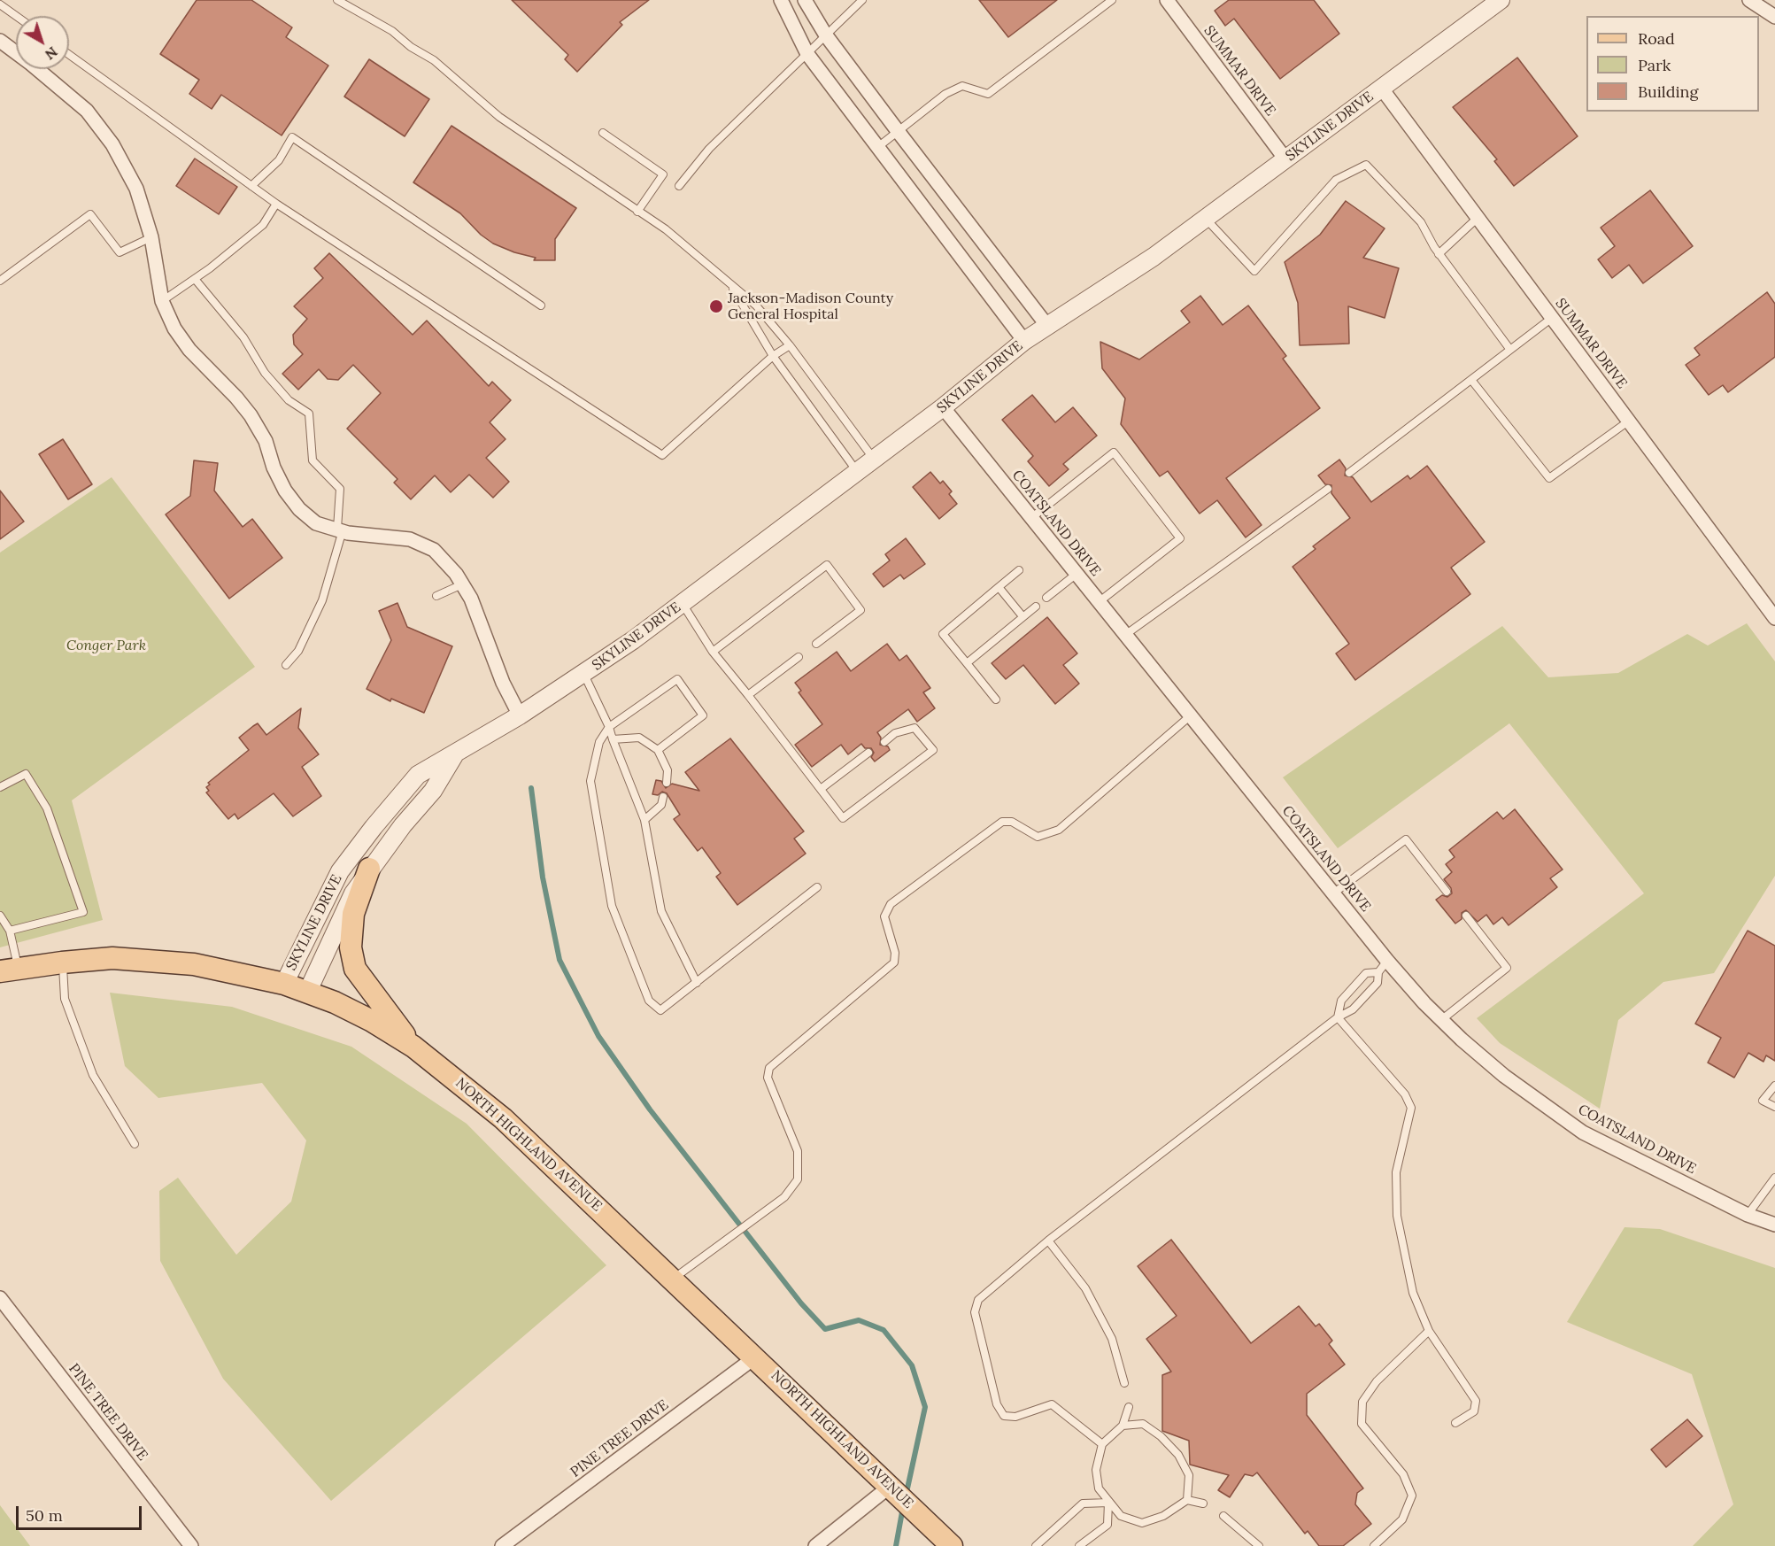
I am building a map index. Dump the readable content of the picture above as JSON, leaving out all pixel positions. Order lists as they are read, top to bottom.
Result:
{
  "streets": {
    "main road": ["NORTH HIGHLAND AVENUE"],
    "street": [
      "SUMMAR DRIVE",
      "SKYLINE DRIVE",
      "COATSLAND DRIVE",
      "PINE TREE DRIVE"
    ]
  },
  "crossings": [
    ["SUMMAR DRIVE", "SKYLINE DRIVE"],
    ["SKYLINE DRIVE", "COATSLAND DRIVE"],
    ["SKYLINE DRIVE", "NORTH HIGHLAND AVENUE"],
    ["NORTH HIGHLAND AVENUE", "PINE TREE DRIVE"]
  ],
  "parks": ["Conger Park"],
  "places": ["Jackson-Madison County General Hospital"],
  "legend": ["Road", "Park", "Building"],
  "scale_bar": "50 m",
  "north": "bottom right"
}
